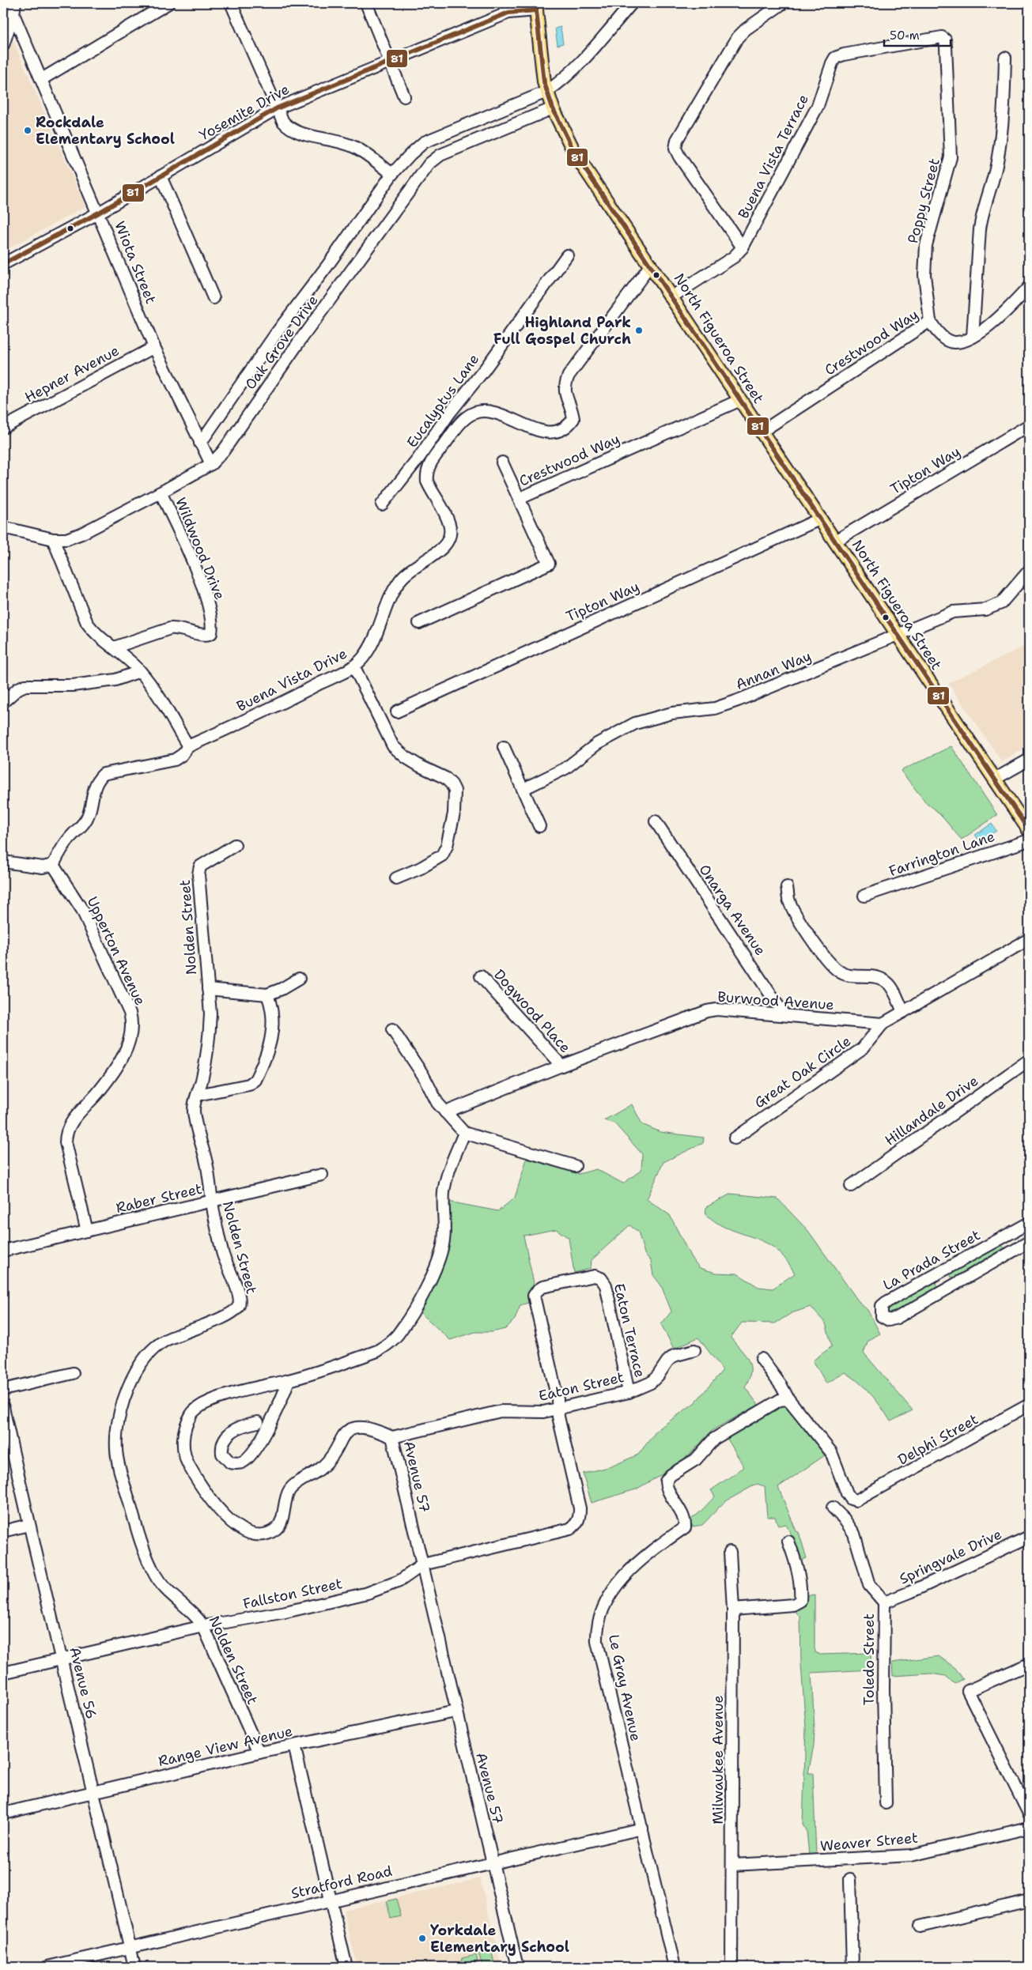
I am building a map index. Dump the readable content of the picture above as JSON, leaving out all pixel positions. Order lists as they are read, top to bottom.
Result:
{
  "streets": {
    "main road": ["North Figueroa Street"],
    "street": [
      "Yosemite Drive",
      "Buena Vista Terrace",
      "Poppy Street",
      "Wiota Street",
      "Oak Grove Drive",
      "Crestwood Way",
      "Hepner Avenue",
      "Eucalyptus Lane",
      "Tipton Way",
      "Wildwood Drive",
      "Annan Way",
      "Buena Vista Drive",
      "Farrington Lane",
      "Onarga Avenue",
      "Nolden Street",
      "Upperton Avenue",
      "Burwood Avenue",
      "Dogwood Place",
      "Great Oak Circle",
      "Hillandale Drive",
      "Raber Street",
      "La Prada Street",
      "Eaton Terrace",
      "Eaton Street",
      "Delphi Street",
      "Avenue 57",
      "Springvale Drive",
      "Fallston Street",
      "Toledo Street",
      "Avenue 56",
      "Le Gray Avenue",
      "Range View Avenue",
      "Milwaukee Avenue",
      "Weaver Street",
      "Stratford Road"
    ]
  },
  "crossings": [
    ["Yosemite Drive", "Wiota Street"],
    ["Yosemite Drive", "North Figueroa Street"],
    ["Buena Vista Terrace", "Poppy Street"],
    ["Buena Vista Terrace", "North Figueroa Street"],
    ["Poppy Street", "Crestwood Way"],
    ["Wiota Street", "Oak Grove Drive"],
    ["Wiota Street", "Hepner Avenue"],
    ["North Figueroa Street", "Oak Grove Drive"],
    ["North Figueroa Street", "Crestwood Way"],
    ["North Figueroa Street", "Tipton Way"],
    ["North Figueroa Street", "Annan Way"],
    ["Oak Grove Drive", "Wildwood Drive"],
    ["Onarga Avenue", "Burwood Avenue"],
    ["Nolden Street", "Raber Street"],
    ["Nolden Street", "Fallston Street"],
    ["Nolden Street", "Range View Avenue"],
    ["Upperton Avenue", "Raber Street"],
    ["Burwood Avenue", "Dogwood Place"],
    ["Burwood Avenue", "Great Oak Circle"],
    ["Eaton Terrace", "Eaton Street"],
    ["Eaton Terrace", "Fallston Street"],
    ["Eaton Street", "Avenue 57"],
    ["Eaton Street", "Fallston Street"],
    ["Delphi Street", "Le Gray Avenue"],
    ["Avenue 57", "Fallston Street"],
    ["Avenue 57", "Range View Avenue"],
    ["Avenue 57", "Stratford Road"],
    ["Springvale Drive", "Toledo Street"],
    ["Fallston Street", "Avenue 56"],
    ["Avenue 56", "Range View Avenue"],
    ["Avenue 56", "Stratford Road"],
    ["Le Gray Avenue", "Stratford Road"],
    ["Milwaukee Avenue", "Weaver Street"]
  ],
  "places": ["Rockdale Elementary School", "Highland Park Full Gospel Church", "Yorkdale Elementary School"],
  "lines": ["transit line 81"],
  "scale_bar": "50 m"
}
